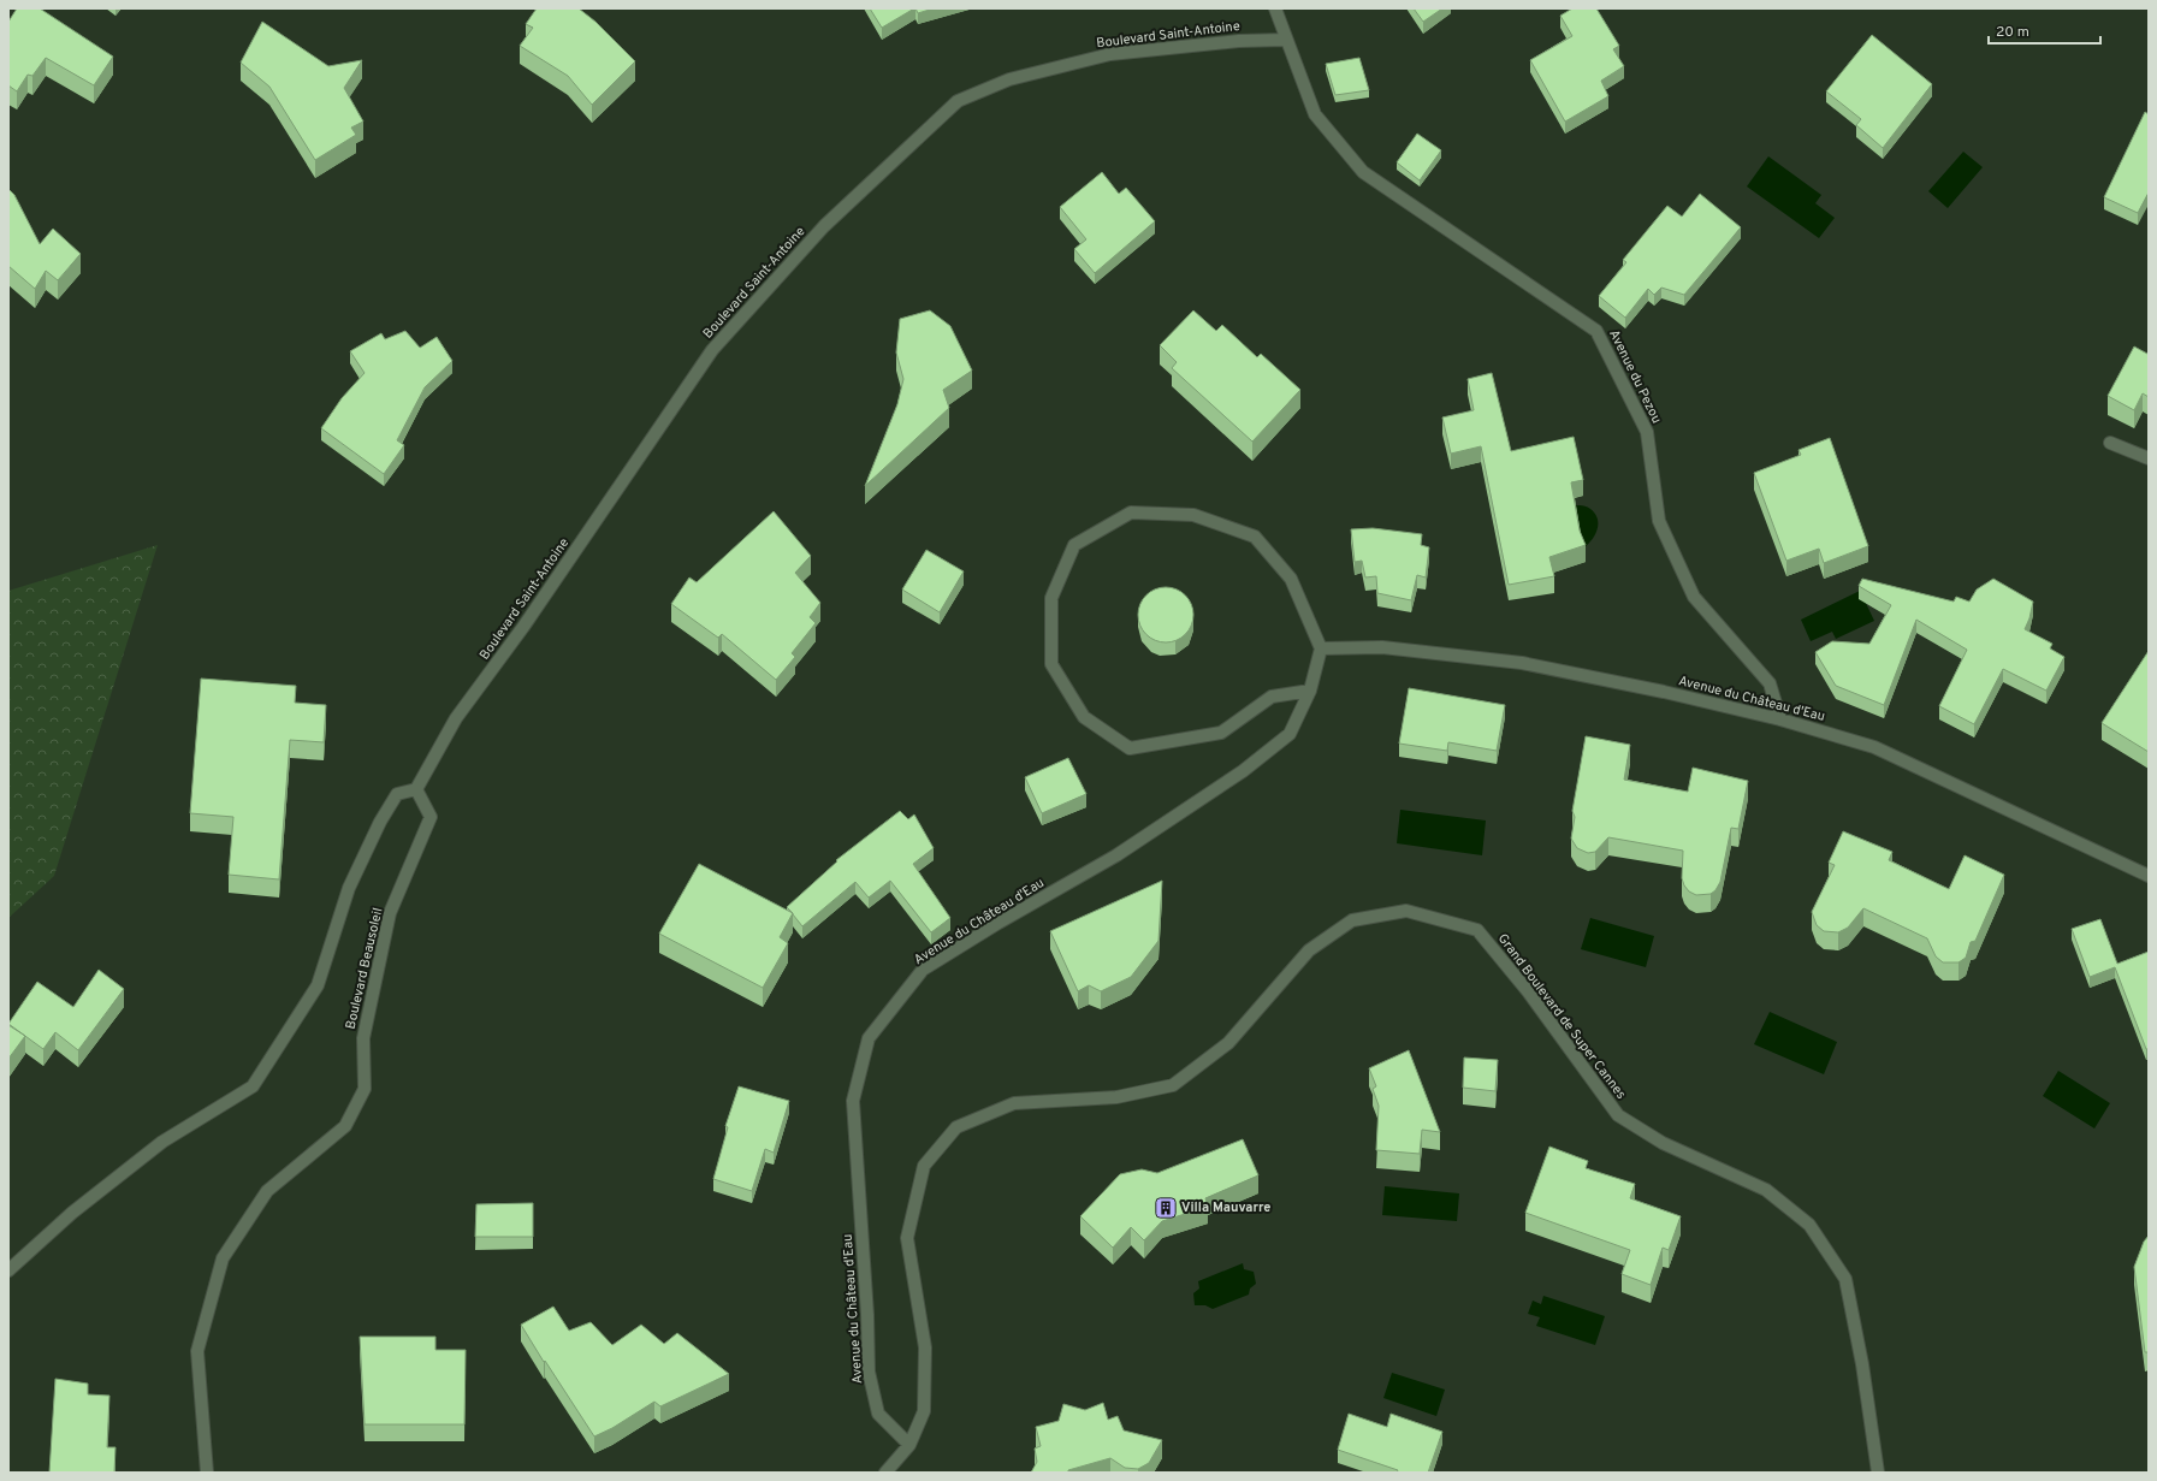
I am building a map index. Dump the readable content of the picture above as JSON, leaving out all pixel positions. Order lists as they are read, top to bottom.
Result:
{
  "streets": {
    "street": [
      "Boulevard Saint-Antoine",
      "Avenue du Pezou",
      "Avenue du Château d'Eau",
      "Boulevard Beausoleil",
      "Grand Boulevard de Super Cannes"
    ]
  },
  "crossings": [
    ["Boulevard Saint-Antoine", "Avenue du Pezou"],
    ["Boulevard Saint-Antoine", "Boulevard Beausoleil"],
    ["Avenue du Pezou", "Avenue du Château d'Eau"],
    ["Avenue du Château d'Eau", "Grand Boulevard de Super Cannes"]
  ],
  "places": {
    "building": ["Villa Mauvarre"]
  },
  "scale_bar": "20 m"
}
